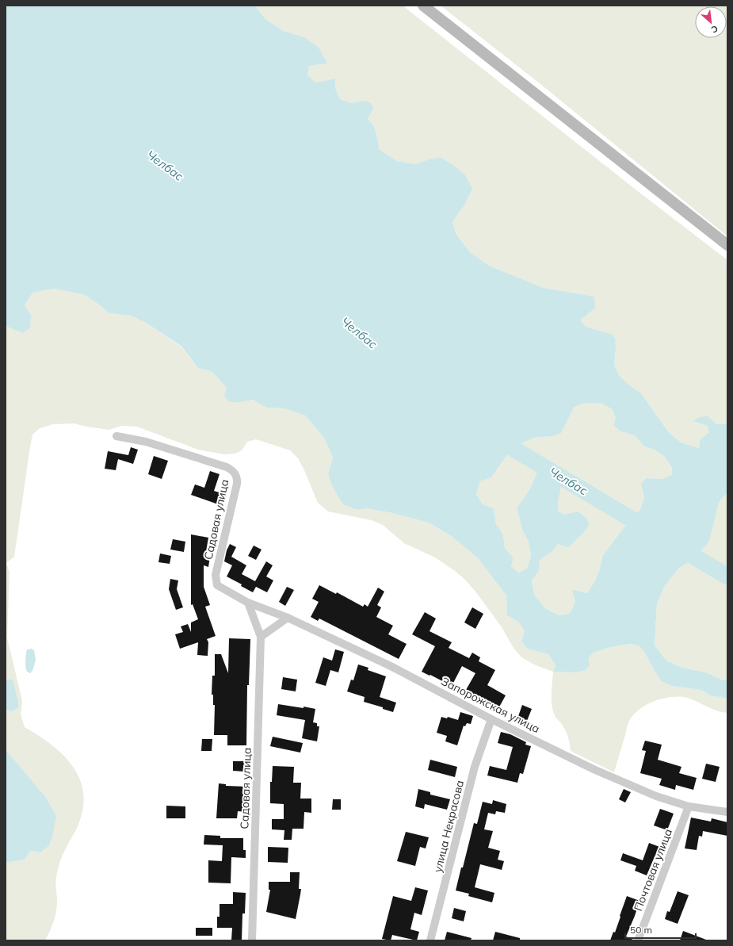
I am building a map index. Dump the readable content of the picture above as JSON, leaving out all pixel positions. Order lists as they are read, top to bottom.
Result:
{
  "streets": {
    "street": [
      "Садовая улица",
      "Запорожская улица",
      "улица Некрасова",
      "Почтовая улица"
    ]
  },
  "crossings": [
    ["Садовая улица", "Запорожская улица"],
    ["Запорожская улица", "улица Некрасова"],
    ["Запорожская улица", "Почтовая улица"]
  ],
  "water": ["Челбас"],
  "scale_bar": "50 m",
  "north": "bottom right"
}
